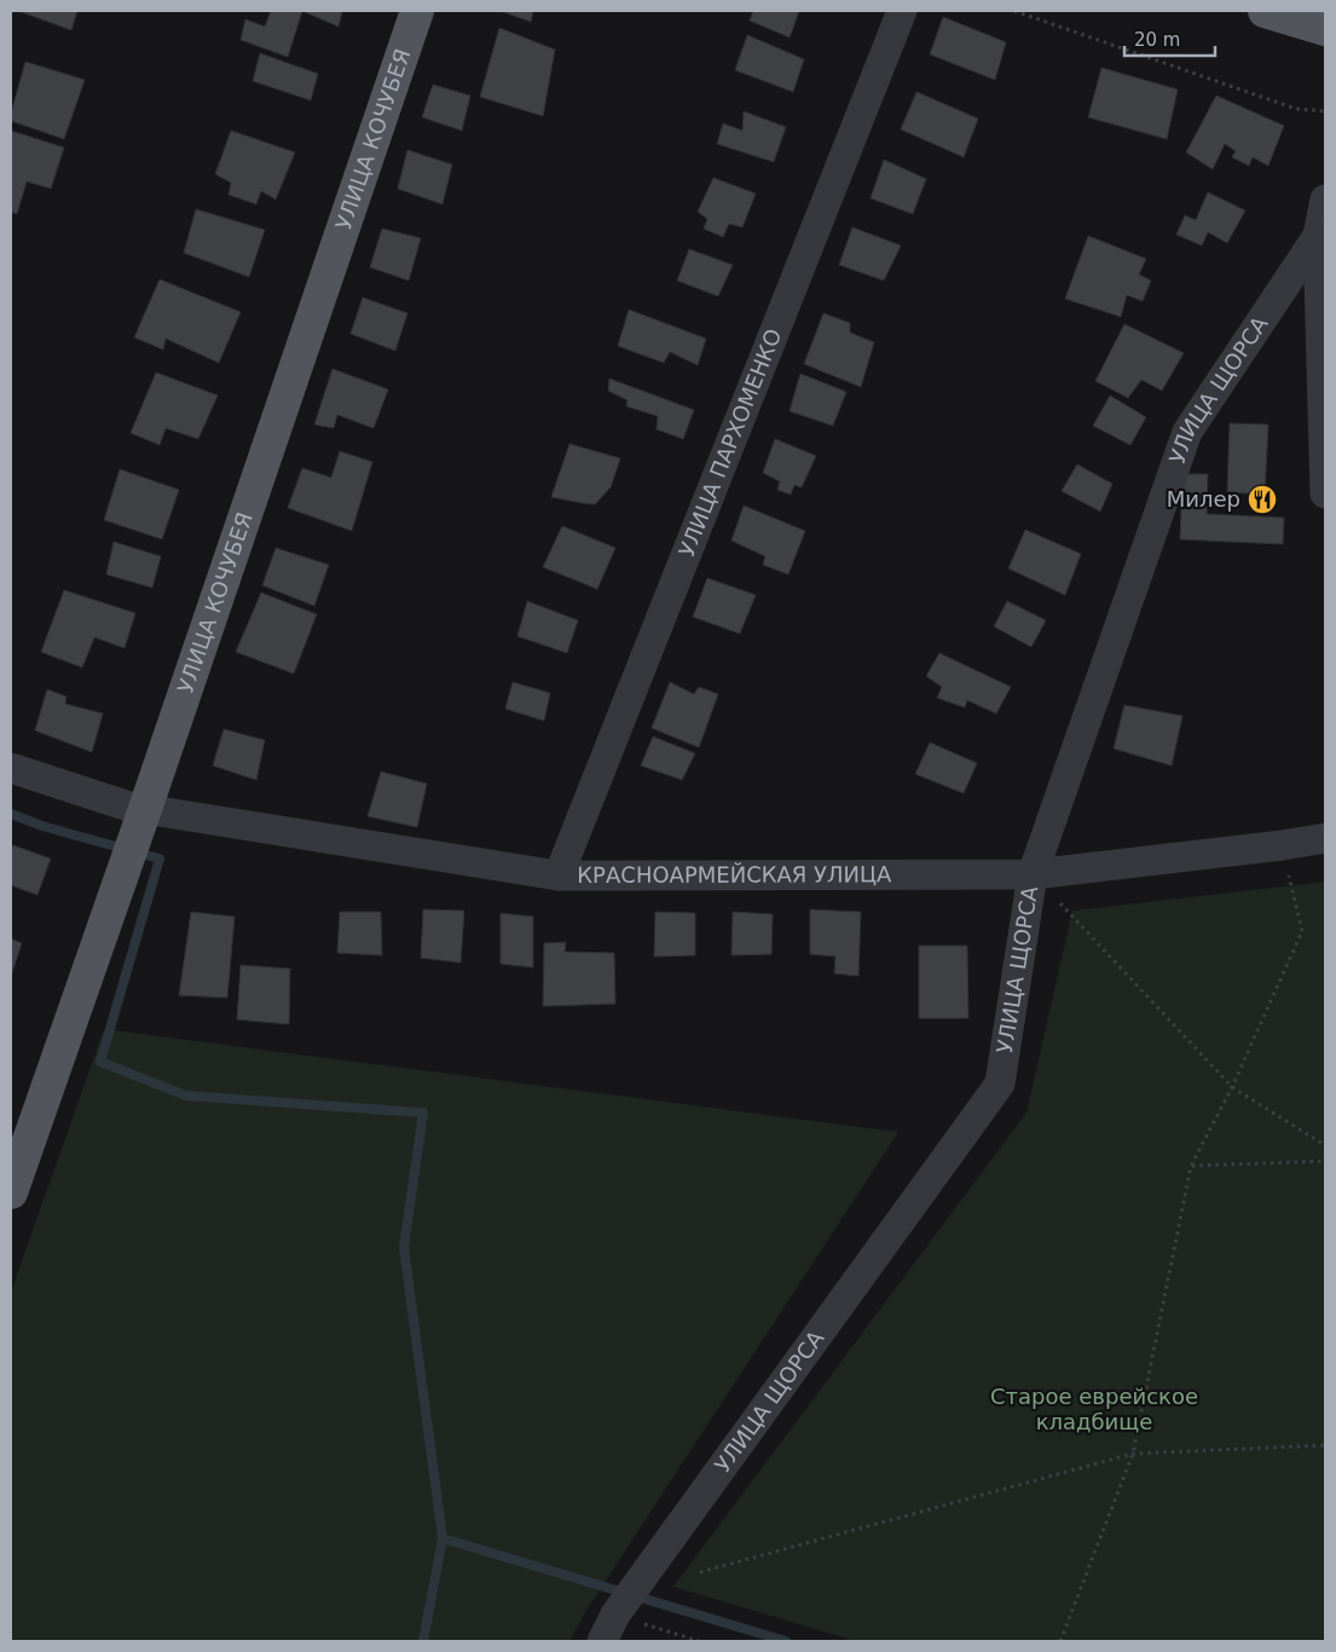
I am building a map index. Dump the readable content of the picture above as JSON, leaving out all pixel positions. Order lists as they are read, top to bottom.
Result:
{
  "streets": {
    "main road": ["УЛИЦА КОЧУБЕЯ"],
    "street": ["УЛИЦА ЩОРСА", "УЛИЦА ПАРХОМЕНКО", "КРАСНОАРМЕЙСКАЯ УЛИЦА"]
  },
  "crossings": [
    ["УЛИЦА КОЧУБЕЯ", "КРАСНОАРМЕЙСКАЯ УЛИЦА"],
    ["УЛИЦА ЩОРСА", "КРАСНОАРМЕЙСКАЯ УЛИЦА"],
    ["УЛИЦА ПАРХОМЕНКО", "КРАСНОАРМЕЙСКАЯ УЛИЦА"]
  ],
  "parks": ["Старое еврейское кладбище"],
  "places": {
    "restaurant": ["Милер"]
  },
  "scale_bar": "20 m"
}
